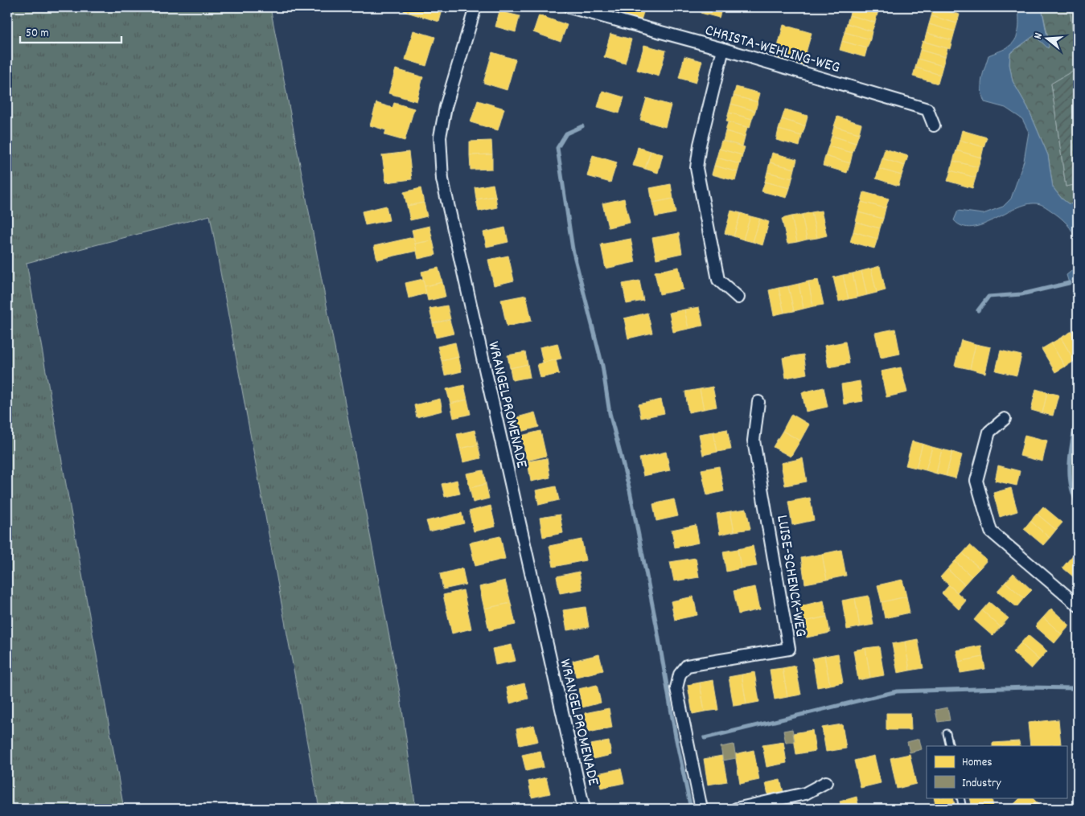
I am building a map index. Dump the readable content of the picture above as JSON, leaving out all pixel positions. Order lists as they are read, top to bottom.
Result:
{
  "streets": {
    "street": ["CHRISTA-WEHLING-WEG", "WRANGELPROMENADE", "LUISE-SCHENCK-WEG"]
  },
  "legend": ["Homes", "Industry"],
  "scale_bar": "50 m",
  "north": "left"
}
